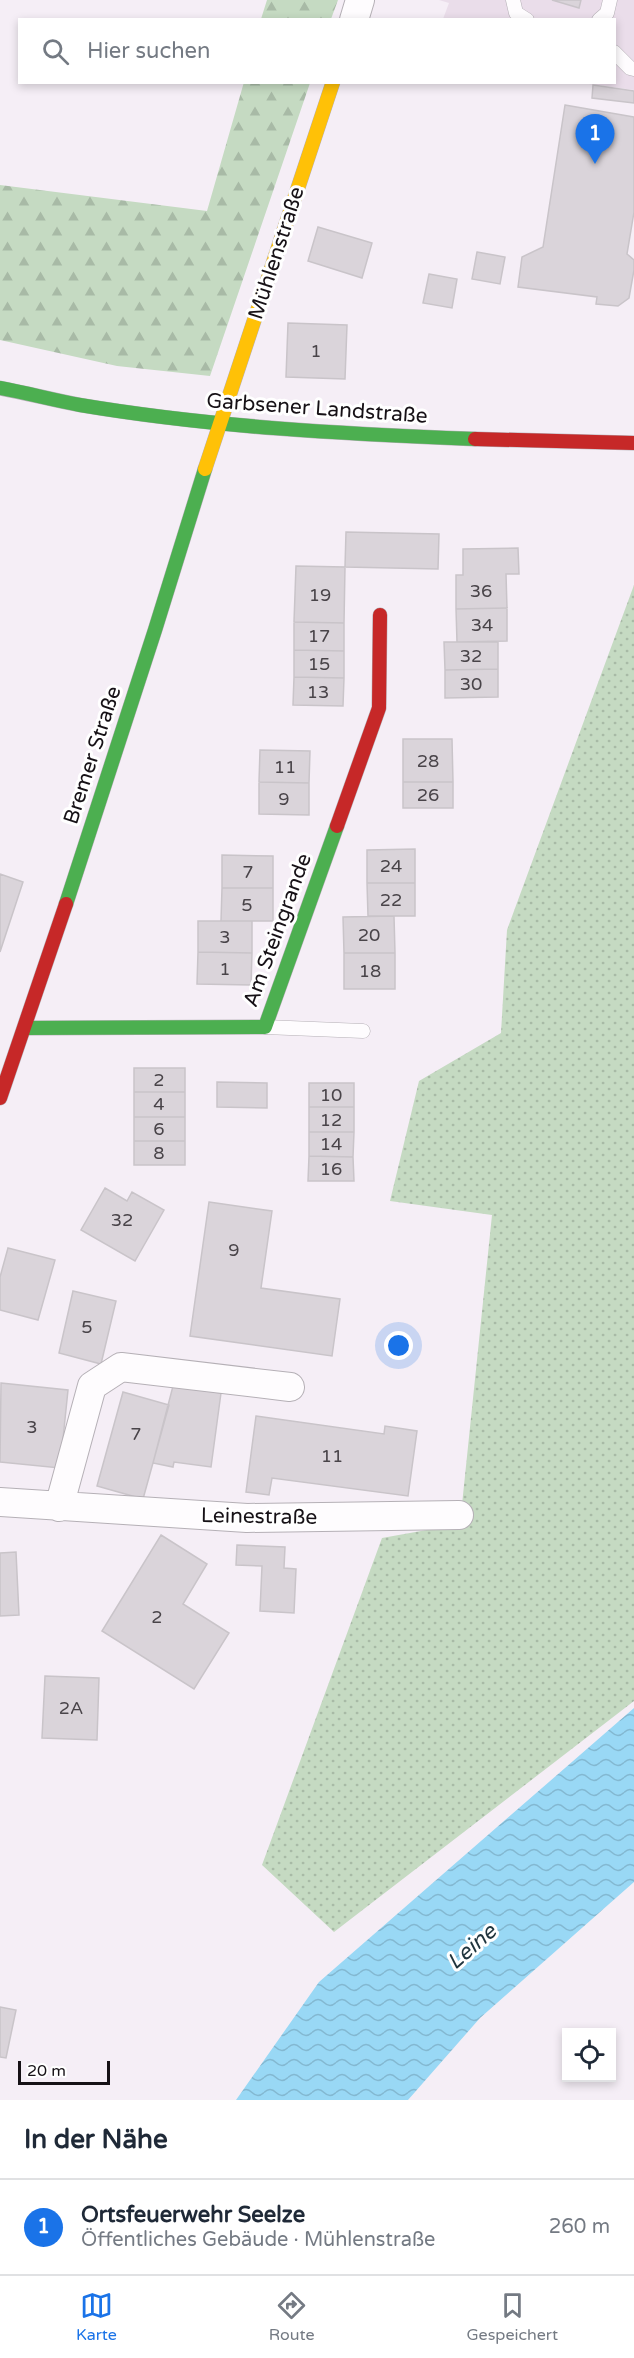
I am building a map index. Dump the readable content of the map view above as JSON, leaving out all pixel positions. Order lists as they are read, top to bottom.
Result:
{
  "streets": {
    "street": [
      "Mühlenstraße",
      "Garbsener Landstraße",
      "Bremer Straße",
      "Am Steingrande",
      "Leinestraße"
    ]
  },
  "crossings": [
    ["Mühlenstraße", "Garbsener Landstraße"],
    ["Mühlenstraße", "Bremer Straße"],
    ["Garbsener Landstraße", "Bremer Straße"],
    ["Bremer Straße", "Am Steingrande"]
  ],
  "water": ["Leine"],
  "house_numbers": [
    "1",
    "36",
    "19",
    "34",
    "17",
    "32",
    "15",
    "30",
    "13",
    "28",
    "11",
    "26",
    "9",
    "24",
    "7",
    "22",
    "5",
    "20",
    "3",
    "1",
    "18",
    "2",
    "10",
    "4",
    "12",
    "6",
    "14",
    "8",
    "16",
    "32",
    "9",
    "5",
    "3",
    "7",
    "11",
    "2",
    "2A"
  ],
  "scale_bar": "20 m",
  "page": {
    "search": "Hier suchen",
    "pins": "1",
    "scale": "20 m",
    "heading": "In der Nähe",
    "list": [
      {
        "mark": "1",
        "name": "Ortsfeuerwehr Seelze",
        "note": "Öffentliches Gebäude · Mühlenstraße",
        "value": "260 m"
      }
    ],
    "nav": ["Karte", "Route", "Gespeichert"]
  }
}
